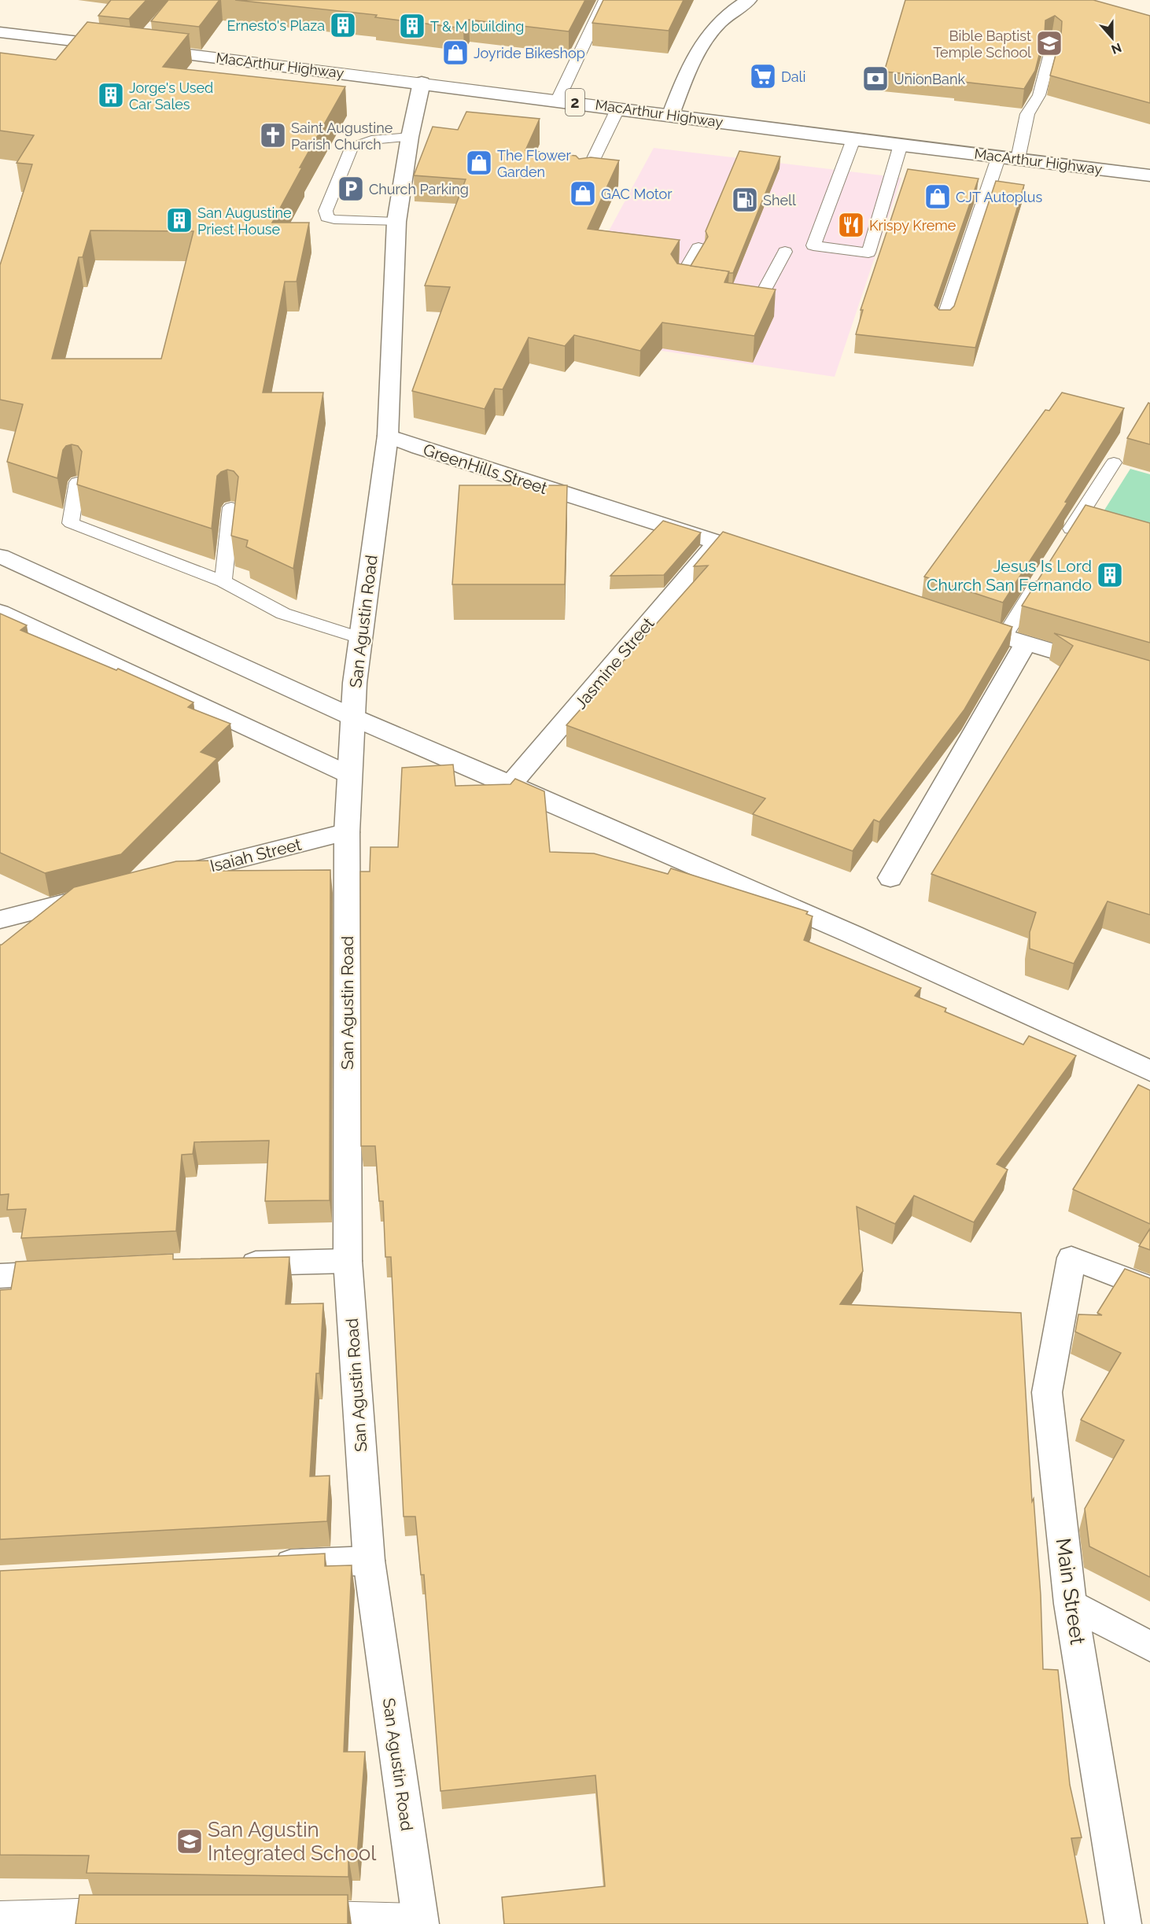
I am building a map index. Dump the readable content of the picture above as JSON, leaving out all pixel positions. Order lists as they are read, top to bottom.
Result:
{
  "streets": {
    "main road": [
      "MacArthur Highway",
      "2",
      "GreenHills Street",
      "San Agustin Road",
      "Jasmine Street",
      "Isaiah Street",
      "Main Street"
    ]
  },
  "crossings": [
    ["MacArthur Highway", "San Agustin Road"],
    ["GreenHills Street", "San Agustin Road"],
    ["GreenHills Street", "Jasmine Street"],
    ["San Agustin Road", "Isaiah Street"]
  ],
  "places": {
    "building": [
      "Ernesto's Plaza",
      "T & M building",
      "Jorge's Used Car Sales",
      "San Augustine Priest House",
      "Jesus Is Lord Church San Fernando"
    ],
    "school or university": ["Bible Baptist Temple School", "San Agustin Integrated School"],
    "shop": [
      "Joyride Bikeshop",
      "The Flower Garden",
      "GAC Motor",
      "CJT Autoplus"
    ],
    "supermarket": ["Dali"],
    "bank": ["UnionBank"],
    "church": ["Saint Augustine Parish Church"],
    "parking": ["Church Parking"],
    "fuel station": ["Shell"],
    "restaurant": ["Krispy Kreme"]
  },
  "north": "bottom"
}
